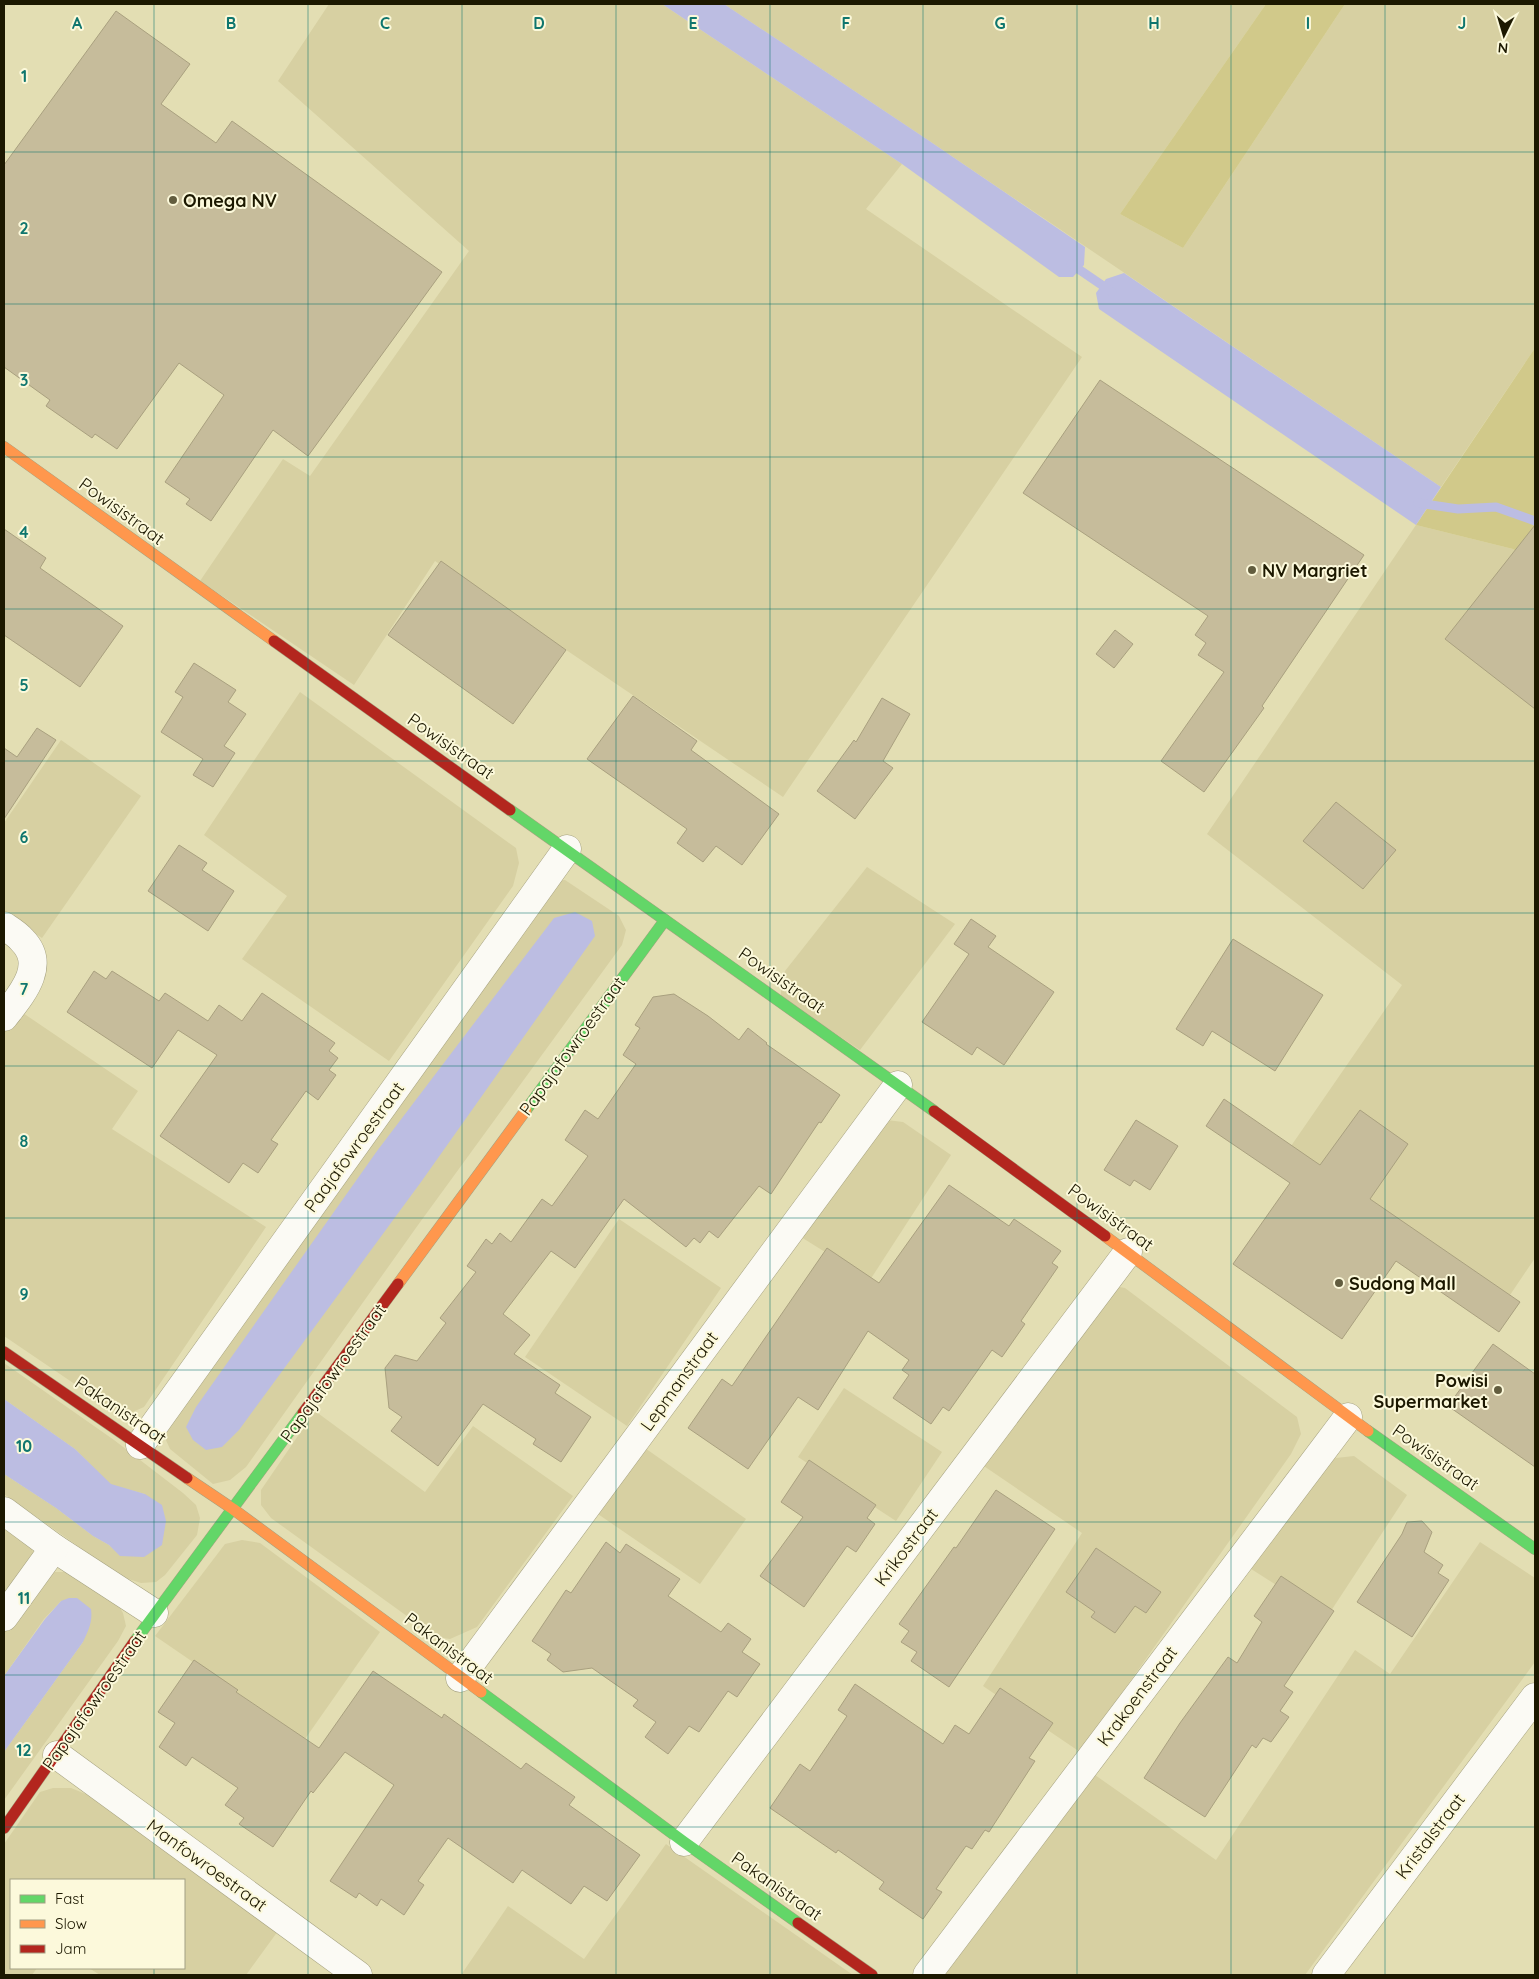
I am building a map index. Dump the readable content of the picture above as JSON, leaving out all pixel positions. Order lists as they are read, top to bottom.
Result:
{
  "streets": {
    "street": [
      "Powisistraat",
      "Papajafowroestraat",
      "Paajafowroestraat",
      "Lepmanstraat",
      "Pakanistraat",
      "Krikostraat",
      "Krakoenstraat",
      "Kristalstraat",
      "Manfowroestraat"
    ]
  },
  "crossings": [
    ["Powisistraat", "Papajafowroestraat"],
    ["Powisistraat", "Paajafowroestraat"],
    ["Powisistraat", "Lepmanstraat"],
    ["Powisistraat", "Krikostraat"],
    ["Powisistraat", "Krakoenstraat"],
    ["Papajafowroestraat", "Pakanistraat"],
    ["Papajafowroestraat", "Manfowroestraat"],
    ["Paajafowroestraat", "Pakanistraat"],
    ["Lepmanstraat", "Pakanistraat"],
    ["Pakanistraat", "Krikostraat"]
  ],
  "places": [
    "Omega NV",
    "NV Margriet",
    "Sudong Mall",
    "Powisi Supermarket"
  ],
  "legend": ["Fast", "Slow", "Jam"],
  "north": "bottom",
  "grid": {
    "columns": [
      "A",
      "B",
      "C",
      "D",
      "E",
      "F",
      "G",
      "H",
      "I",
      "J"
    ],
    "rows": [
      "1",
      "2",
      "3",
      "4",
      "5",
      "6",
      "7",
      "8",
      "9",
      "10",
      "11",
      "12"
    ]
  }
}
